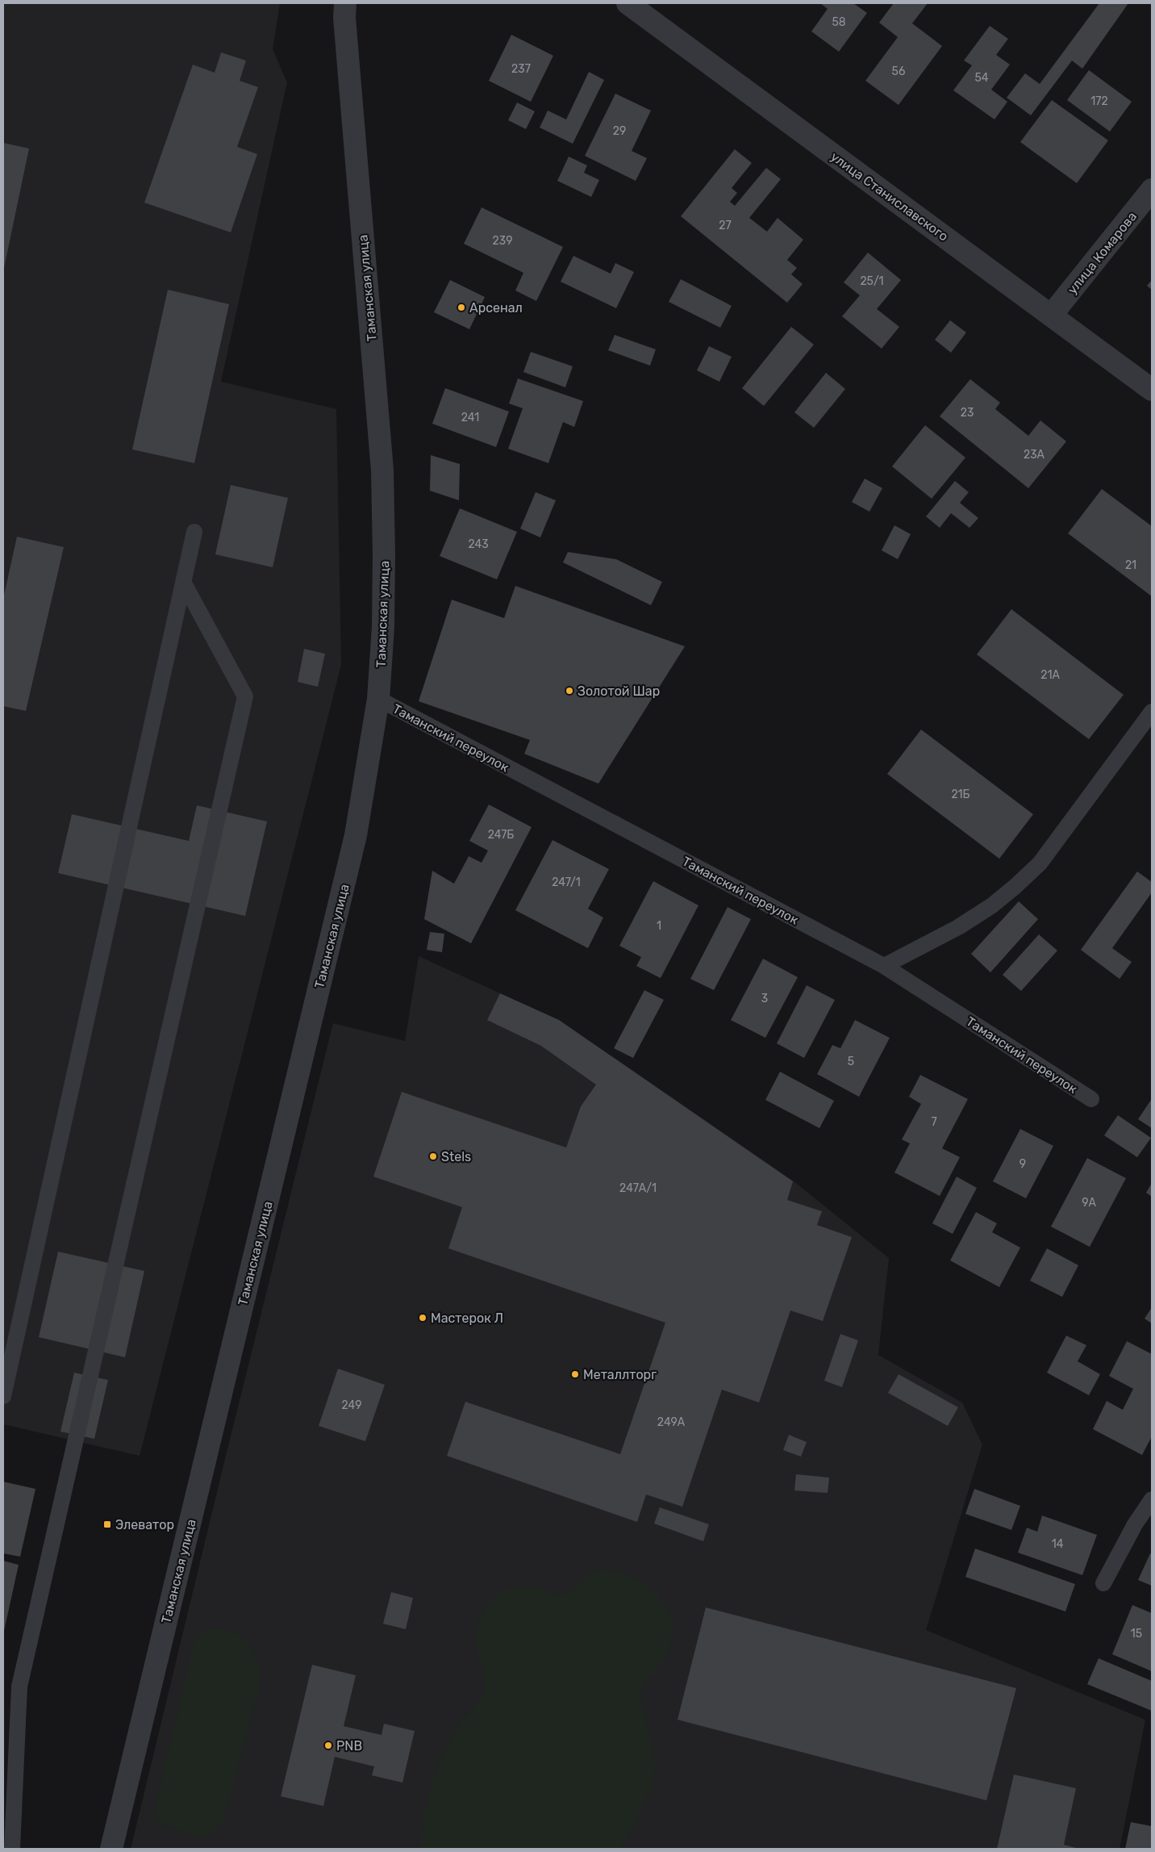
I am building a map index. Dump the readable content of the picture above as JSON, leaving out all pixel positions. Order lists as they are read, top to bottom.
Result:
{
  "streets": {
    "street": ["улица Станиславского", "улица Комарова", "Таманская улица"],
    "lane": ["Таманский переулок"]
  },
  "crossings": [
    ["улица Станиславского", "улица Комарова"],
    ["Таманская улица", "Таманский переулок"]
  ],
  "places": {
    "other": [
      "Арсенал",
      "Золотой Шар",
      "Stels",
      "Мастерок Л",
      "Металлторг",
      "PNB"
    ],
    "transit": ["Элеватор"]
  },
  "house_numbers": [
    "58",
    "237",
    "56",
    "54",
    "172",
    "29",
    "27",
    "239",
    "25/1",
    "23",
    "241",
    "23А",
    "243",
    "21",
    "21А",
    "21Б",
    "247Б",
    "247/1",
    "1",
    "3",
    "5",
    "7",
    "9",
    "247А/1",
    "9А",
    "249",
    "249А",
    "14",
    "15"
  ]
}
